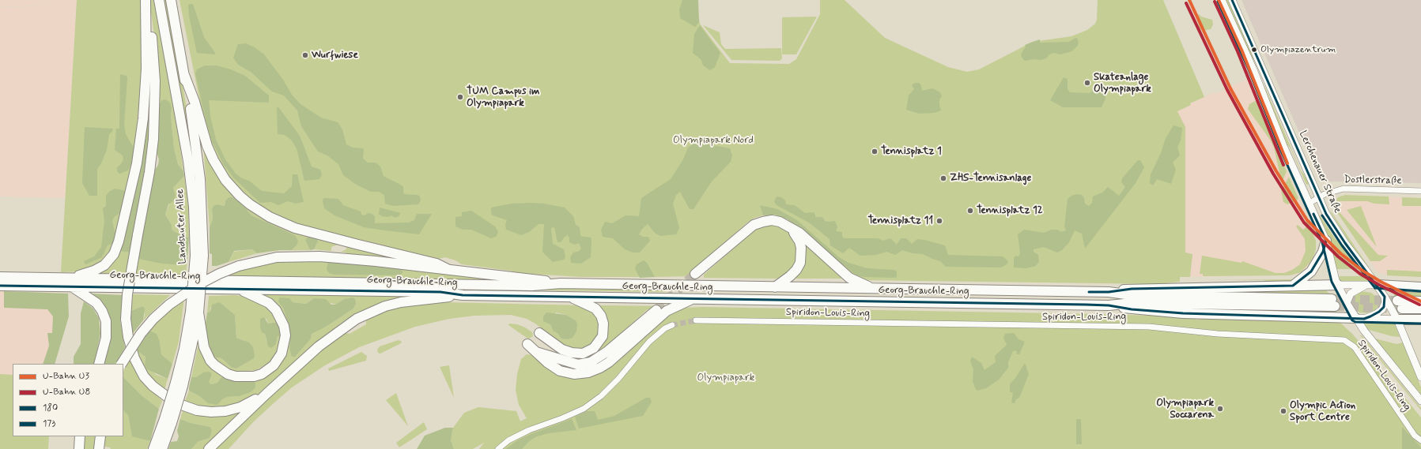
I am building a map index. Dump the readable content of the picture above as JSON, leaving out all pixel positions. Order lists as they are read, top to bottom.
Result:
{
  "streets": {
    "highway": ["Landshuter Allee", "Georg-Brauchle-Ring"],
    "main road": ["Lerchenauer Straße"],
    "street": ["Dostlerstraße", "Spiridon-Louis-Ring"]
  },
  "crossings": [
    ["Lerchenauer Straße", "Dostlerstraße"]
  ],
  "parks": ["Olympiapark Nord", "Olympiapark"],
  "places": [
    "Olympiazentrum",
    "Wurfwiese",
    "Skateanlage Olympiapark",
    "TUM Campus im Olympiapark",
    "Tennisplatz 1",
    "ZHS-Tennisanlage",
    "Tennisplatz 12",
    "Tennisplatz 11",
    "Olympiapark Soccarena",
    "Olympic Action Sport Centre"
  ],
  "lines": [
    "metro line U3",
    "transit line 180",
    "metro line U8",
    "transit line 173"
  ],
  "legend": [
    "U-Bahn U3",
    "U-Bahn U8",
    "180",
    "173"
  ]
}
